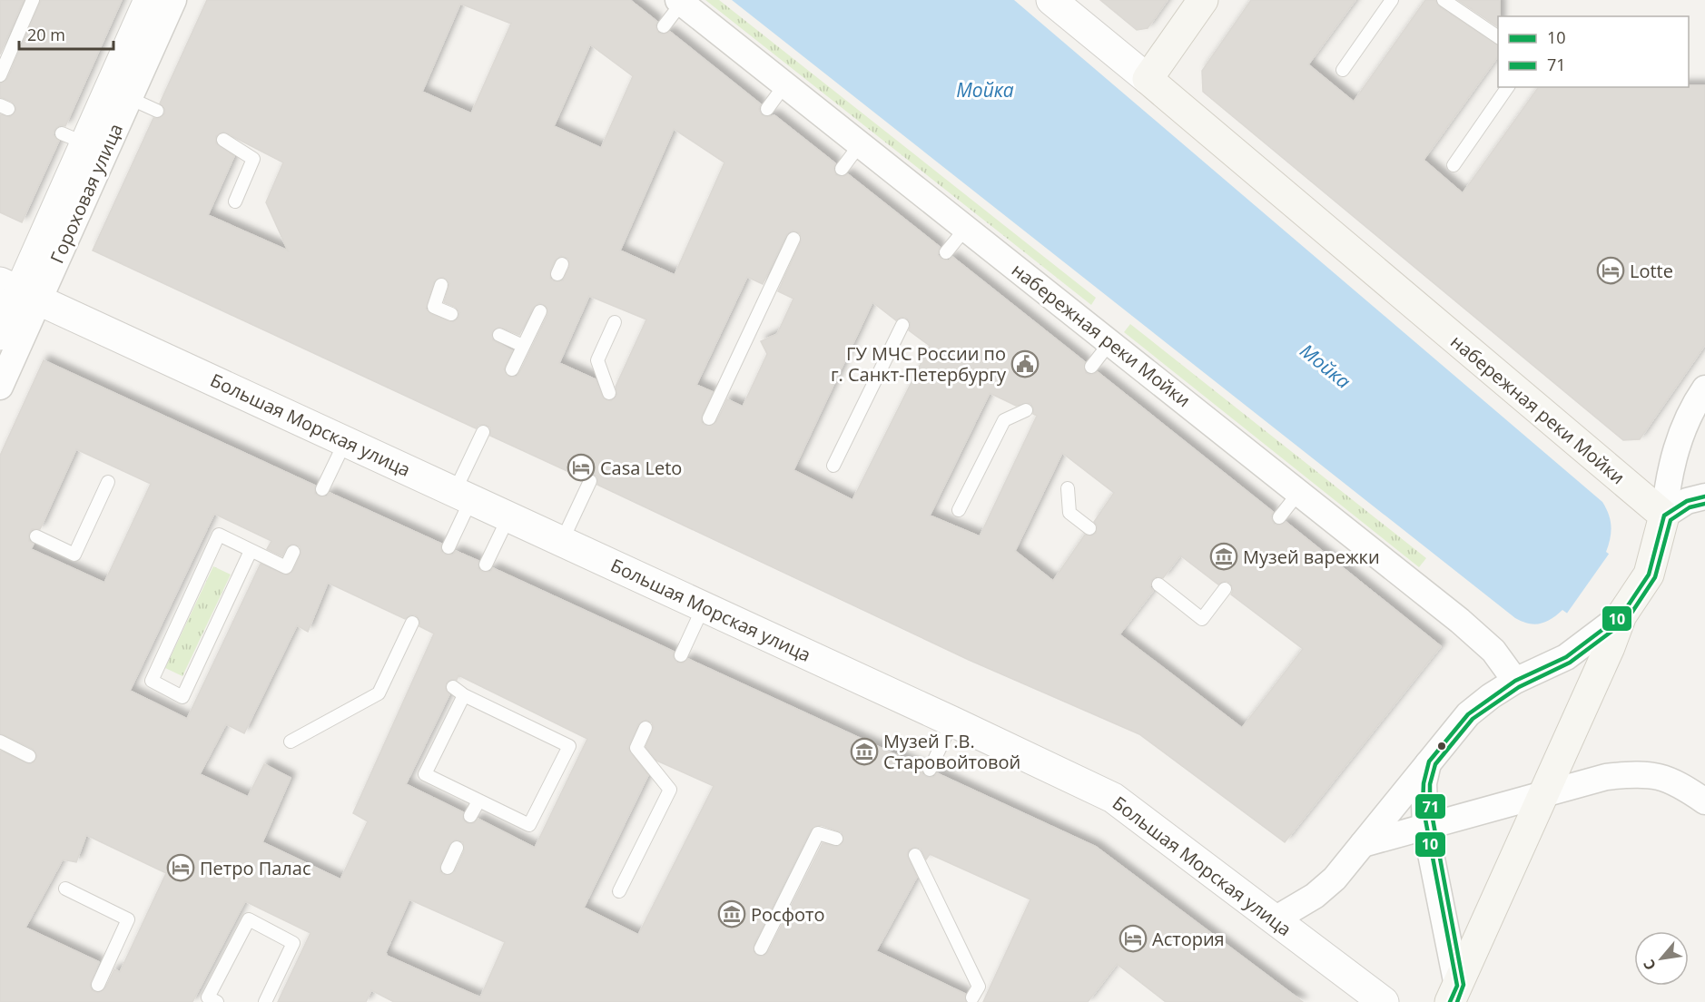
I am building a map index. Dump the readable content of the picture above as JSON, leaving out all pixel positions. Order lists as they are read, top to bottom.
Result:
{
  "streets": {
    "main road": ["набережная реки Мойки"],
    "street": ["Гороховая улица", "Большая Морская улица"]
  },
  "crossings": [
    ["Гороховая улица", "Большая Морская улица"]
  ],
  "water": ["Мойка"],
  "places": {
    "hotel": [
      "Lotte",
      "Casa Leto",
      "Петро Палас",
      "Астория"
    ],
    "public building": ["ГУ МЧС России по г. Санкт-Петербургу"],
    "museum": ["Музей варежки", "Музей Г.В. Старовойтовой", "Росфото"]
  },
  "lines": ["transit line 10", "transit line 71"],
  "legend": ["10", "71"],
  "scale_bar": "20 m",
  "north": "bottom left"
}
